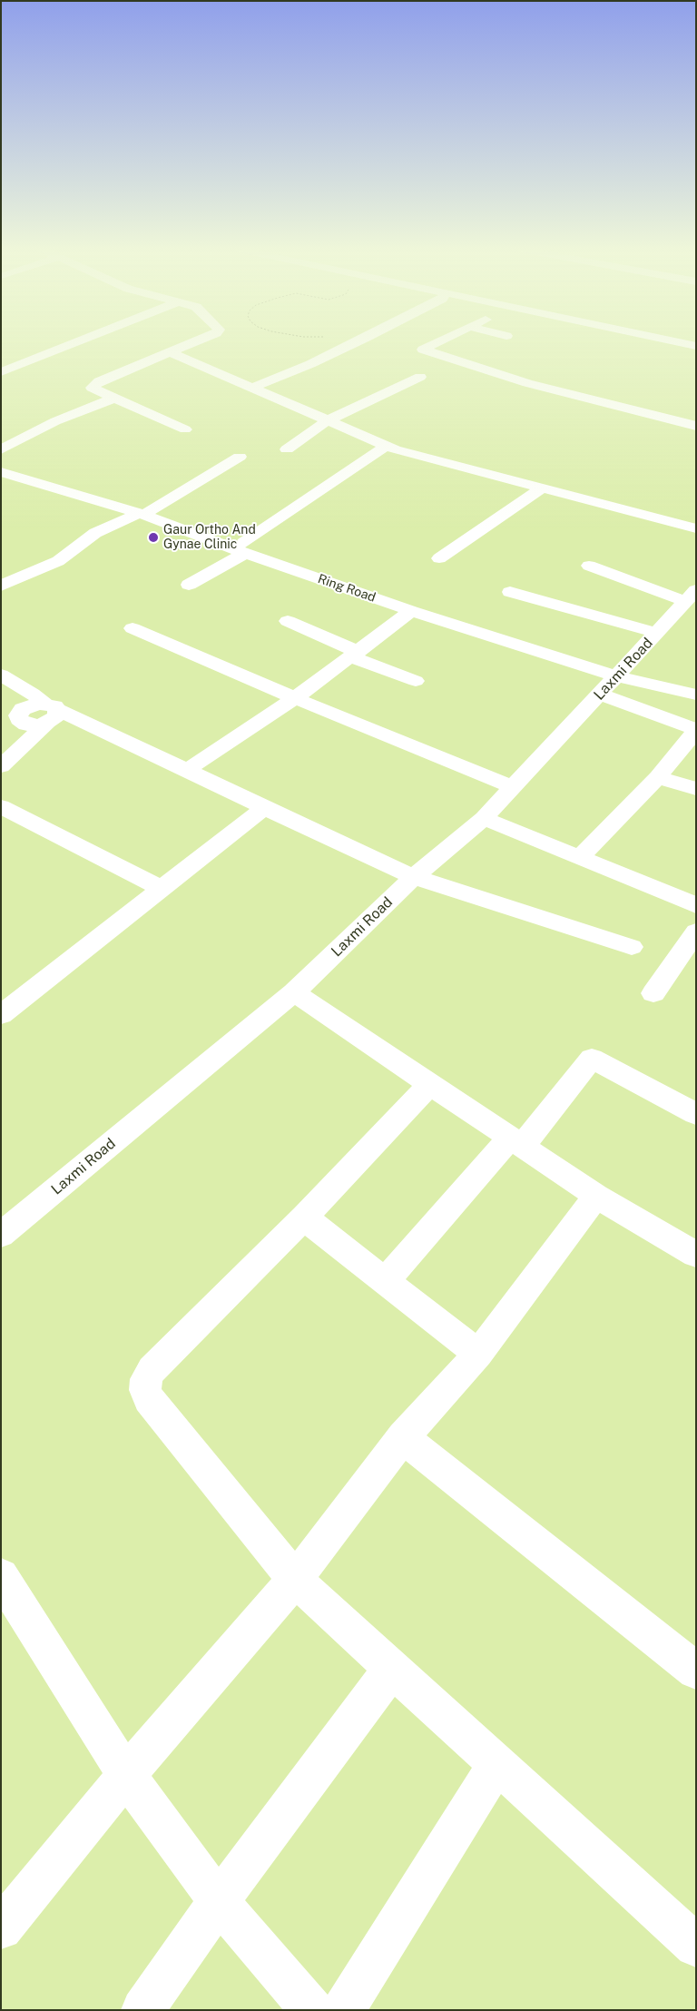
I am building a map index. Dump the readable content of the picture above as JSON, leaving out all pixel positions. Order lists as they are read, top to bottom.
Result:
{
  "streets": {
    "street": ["Ring Road", "Laxmi Road"]
  },
  "crossings": [
    ["Ring Road", "Laxmi Road"]
  ],
  "places": ["Gaur Ortho And Gynae Clinic"]
}
